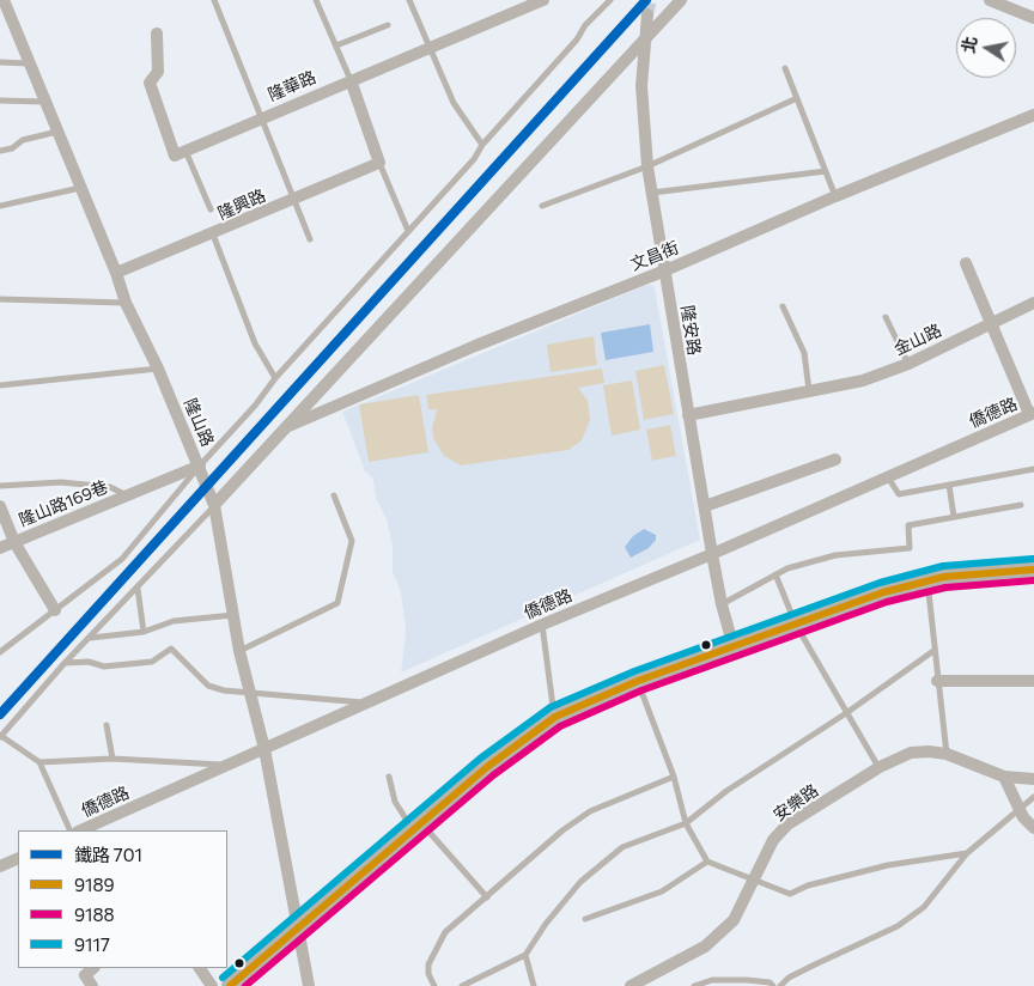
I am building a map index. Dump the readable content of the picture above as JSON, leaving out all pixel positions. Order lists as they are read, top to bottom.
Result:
{
  "streets": {
    "street": [
      "隆華路",
      "隆興路",
      "文昌街",
      "隆安路",
      "金山路",
      "僑德路",
      "隆山路",
      "隆山路169巷",
      "安樂路"
    ]
  },
  "crossings": [
    ["隆興路", "隆山路"],
    ["文昌街", "隆安路"],
    ["隆安路", "金山路"],
    ["隆安路", "僑德路"],
    ["僑德路", "隆山路"],
    ["隆山路", "隆山路169巷"]
  ],
  "lines": [
    "rail line 701",
    "transit line 9117",
    "transit line 9189",
    "transit line 9188"
  ],
  "legend": [
    "鐵路 701",
    "9189",
    "9188",
    "9117"
  ],
  "north": "left"
}
